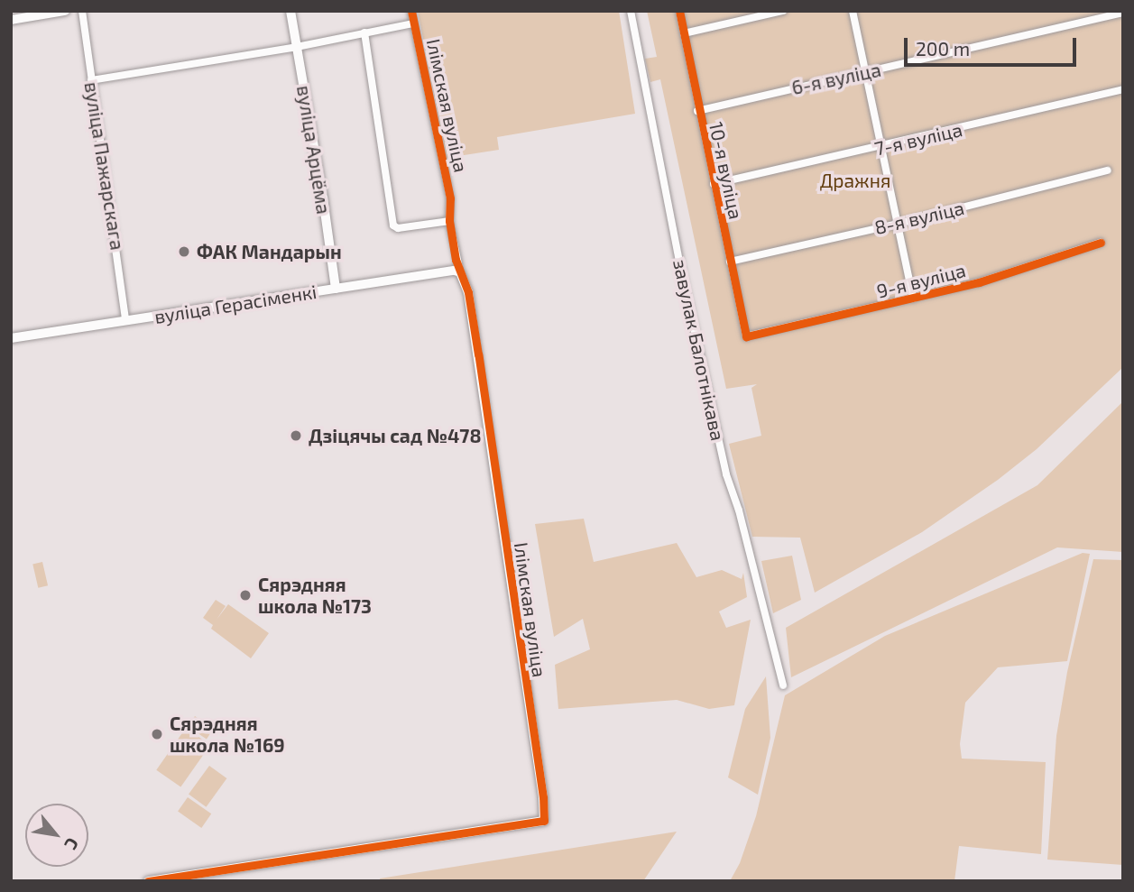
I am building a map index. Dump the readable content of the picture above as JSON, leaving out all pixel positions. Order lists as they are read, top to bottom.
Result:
{
  "streets": {
    "street": [
      "6-я вуліца",
      "Ілімская вуліца",
      "7-я вуліца",
      "вуліца Арцёма",
      "вуліца Пажарскага",
      "10-я вуліца",
      "8-я вуліца",
      "9-я вуліца",
      "вуліца Герасіменкі",
      "завулак Балотнікава"
    ]
  },
  "crossings": [
    ["6-я вуліца", "10-я вуліца"],
    ["Ілімская вуліца", "вуліца Герасіменкі"],
    ["7-я вуліца", "10-я вуліца"],
    ["вуліца Арцёма", "вуліца Герасіменкі"],
    ["вуліца Пажарскага", "вуліца Герасіменкі"],
    ["10-я вуліца", "8-я вуліца"],
    ["10-я вуліца", "9-я вуліца"]
  ],
  "parks": ["Дражня"],
  "places": [
    "ФАК Мандарын",
    "Дзіцячы сад №478",
    "Сярэдняя школа №173",
    "Сярэдняя школа №169"
  ],
  "scale_bar": "200 m",
  "north": "bottom right"
}
